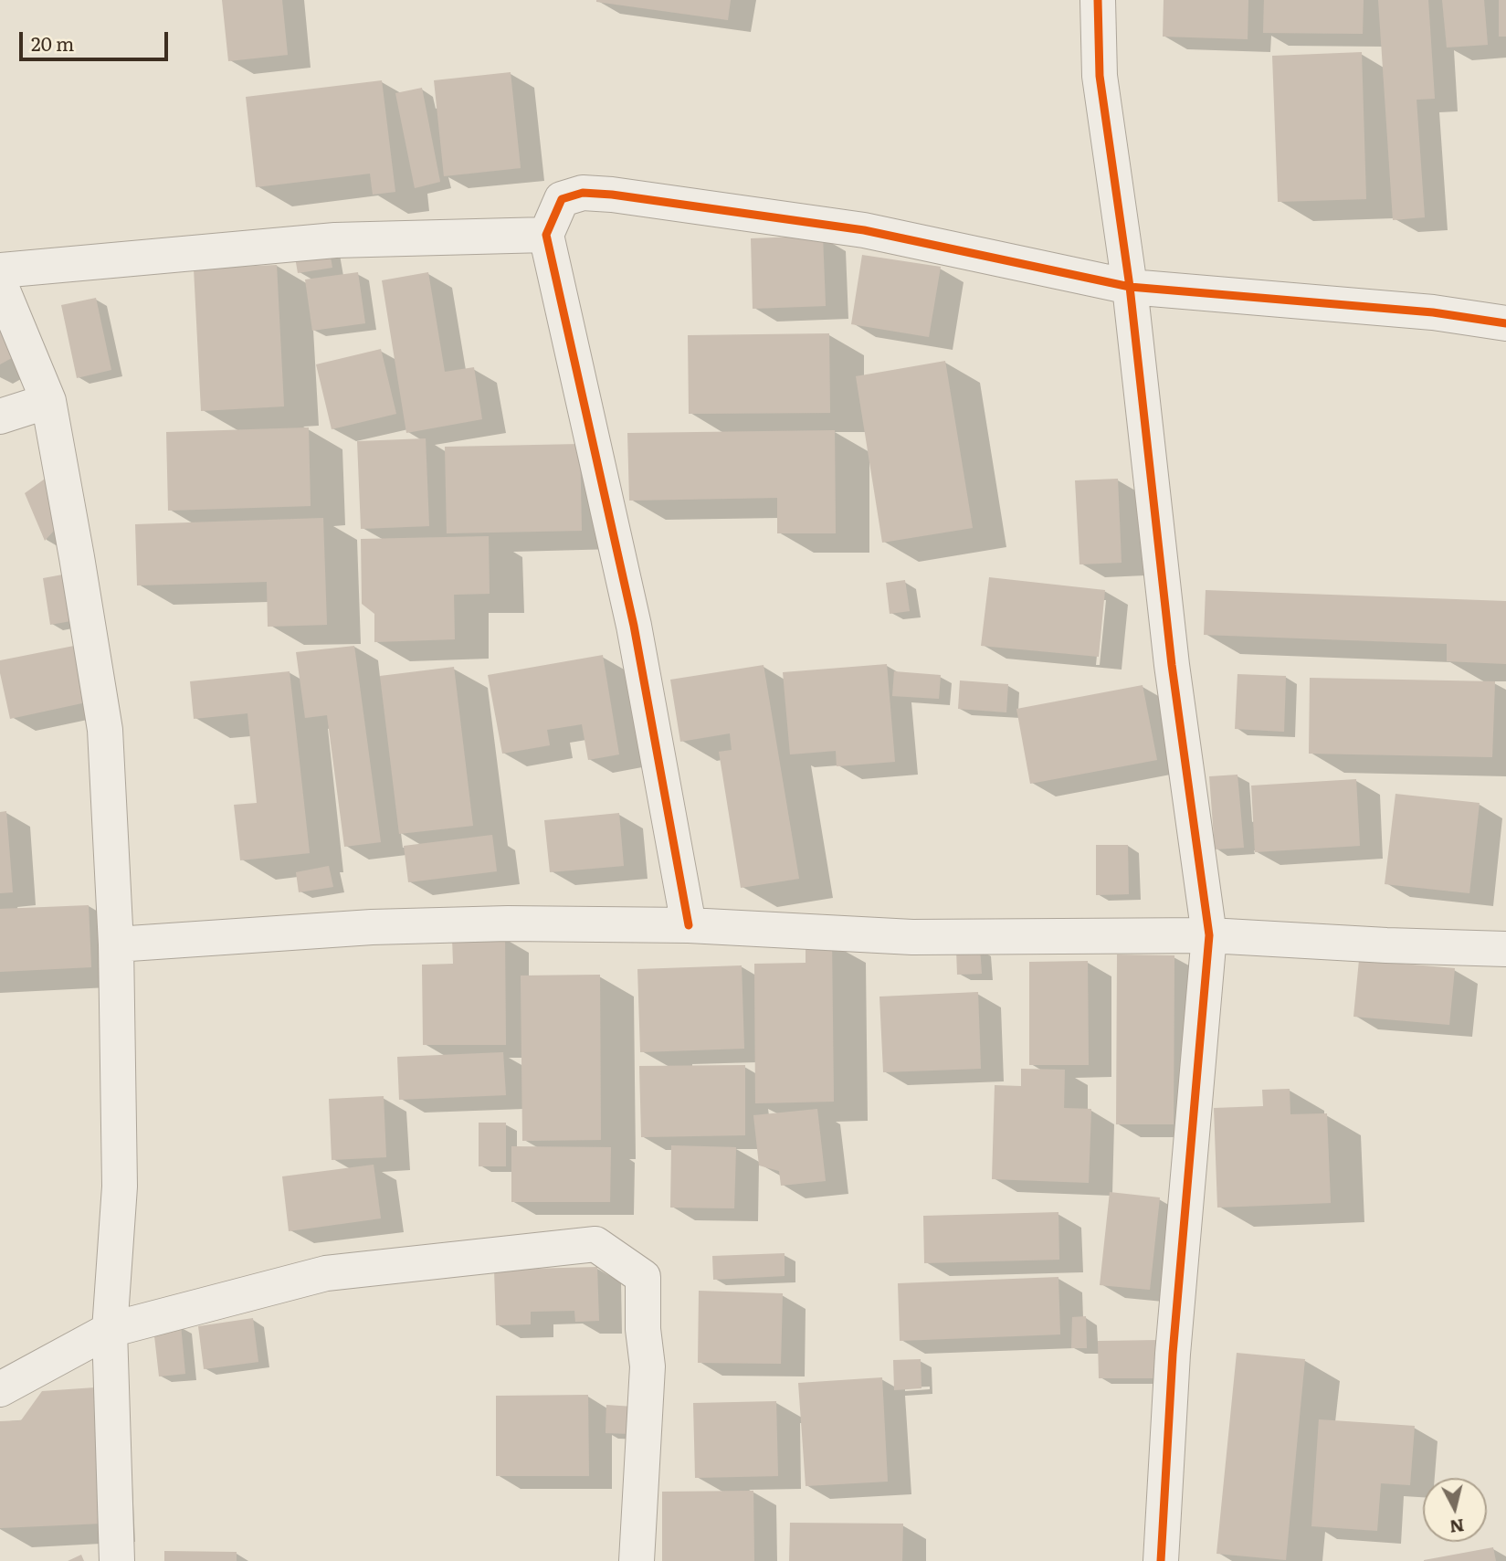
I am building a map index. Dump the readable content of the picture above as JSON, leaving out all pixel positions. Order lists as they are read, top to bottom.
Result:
{
  "scale_bar": "20 m",
  "north": "bottom"
}
